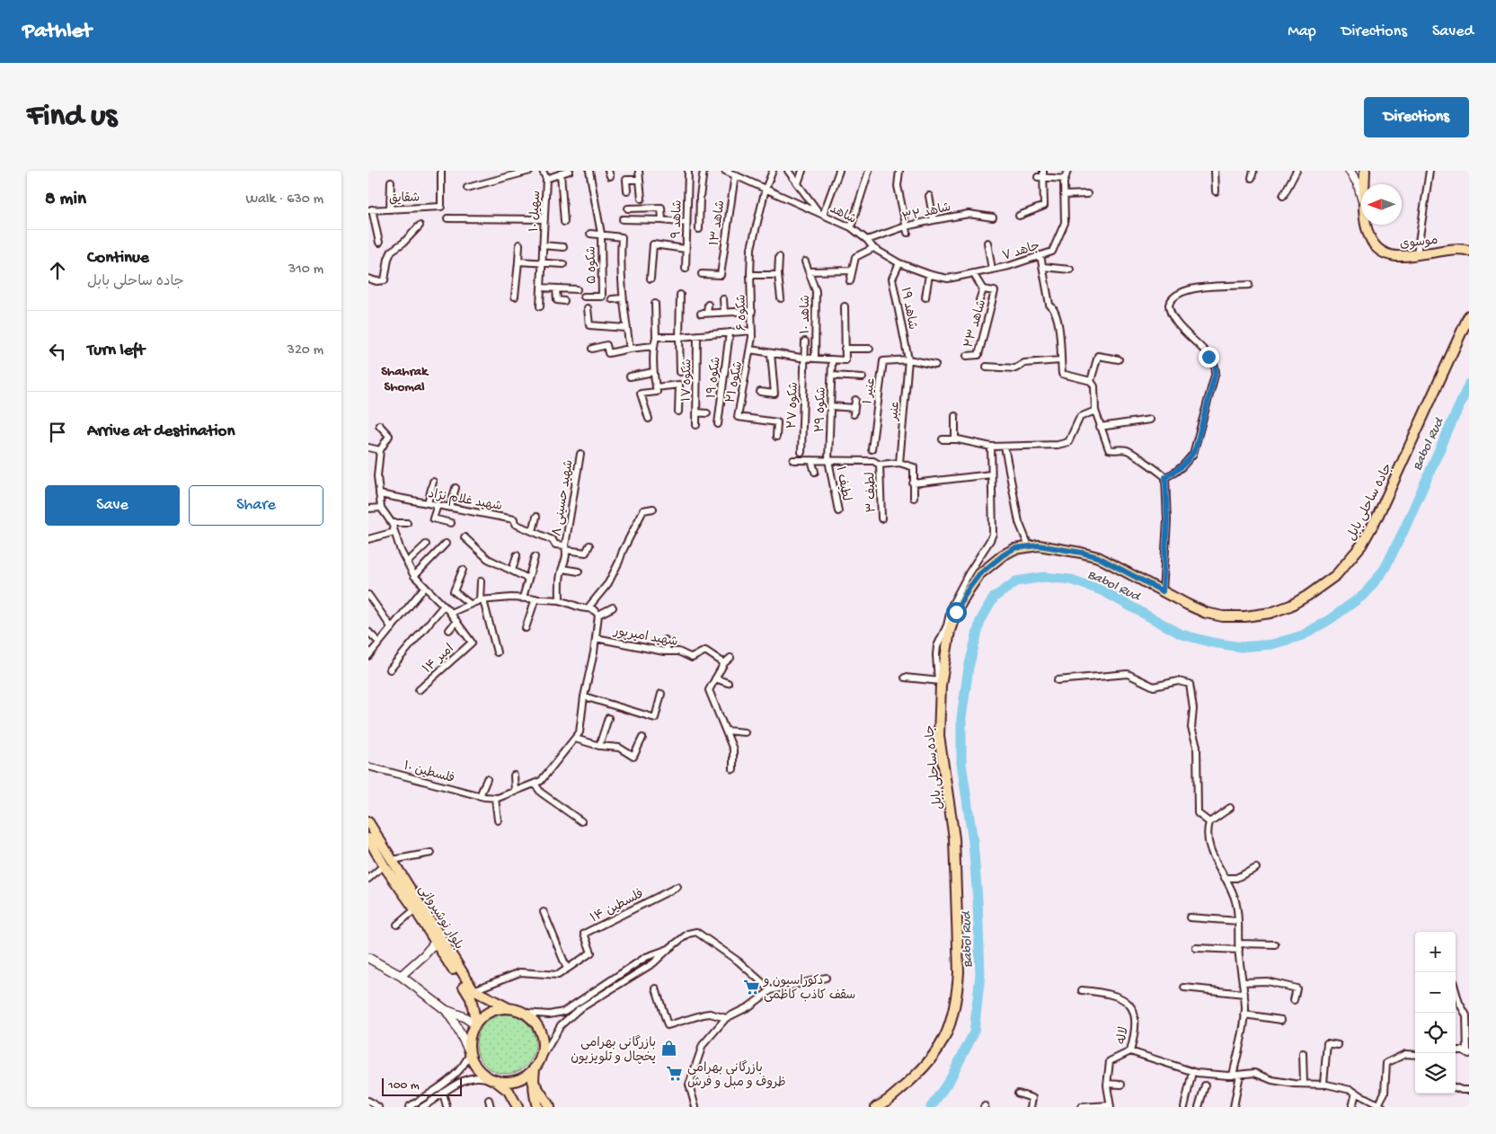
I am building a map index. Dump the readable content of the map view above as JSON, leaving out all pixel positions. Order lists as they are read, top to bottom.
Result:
{
  "streets": {
    "main road": ["موسوی", "جاده ساحلی بابل", "بلوار نوشیروانی"],
    "street": [
      "شقايق",
      "سهیل ۱۰",
      "شاهد ۳۲",
      "شاهد",
      "شاهد ۹",
      "شاهد ۱۳",
      "جاهد ۷",
      "شکوه ۵",
      "شاهد ۱۹",
      "شکوه ۶",
      "شاهد ۱۰",
      "شاهد ۲۳",
      "شکوه ۱۹",
      "شکوه ۱۷",
      "شکوه ۲۱",
      "عنیر ۱",
      "شکوه ۲۷",
      "شکوه ۲۹",
      "عنبر",
      "لطیف ۱",
      "لطیف ۳",
      "شهید حسینی ۸",
      "شهید غلام نژاد",
      "شهید امیرپور",
      "امیر ۱۴",
      "فلسطین ۱۰",
      "فلسطین ۱۴",
      "لاله"
    ]
  },
  "crossings": [
    ["شاهد ۳۲", "شاهد"],
    ["شاهد", "شاهد ۱۳"],
    ["شاهد", "جاهد ۷"],
    ["شاهد", "شاهد ۱۹"],
    ["شاهد", "شکوه ۶"],
    ["جاهد ۷", "شاهد ۲۳"],
    ["شاهد ۱۹", "عنیر ۱"],
    ["شاهد ۱۹", "عنبر"],
    ["شکوه ۶", "شکوه ۲۱"],
    ["عنیر ۱", "عنبر"],
    ["شکوه ۲۹", "لطیف ۱"],
    ["شهید حسینی ۸", "شهید غلام نژاد"],
    ["فلسطین ۱۴", "بلوار نوشیروانی"]
  ],
  "districts": ["Shahrak Shomal"],
  "water": ["Babol Rud"],
  "places": {
    "supermarket": ["دکوراسیون و سقف کاذب کاظمی", "بازرگانی بهرامی ظروف و مبل و فرش"],
    "shop": ["بازرگانی بهرامی یخچال و تلویزیون"]
  },
  "scale_bar": "100 m",
  "north": "left",
  "page": {
    "header": "Pathlet",
    "nav": ["Map", "Directions", "Saved"],
    "buttons": [
      "Directions",
      ["Save", "Share"]
    ],
    "title": "Find us",
    "heading": ["8 min", "Walk · 630 m"],
    "list": [
      ["Continue", "جاده ساحلی بابل", "310 m"],
      ["Turn left", "320 m"],
      "Arrive at destination"
    ],
    "map_buttons": ["+", "−"],
    "scale": "100 m"
  }
}
